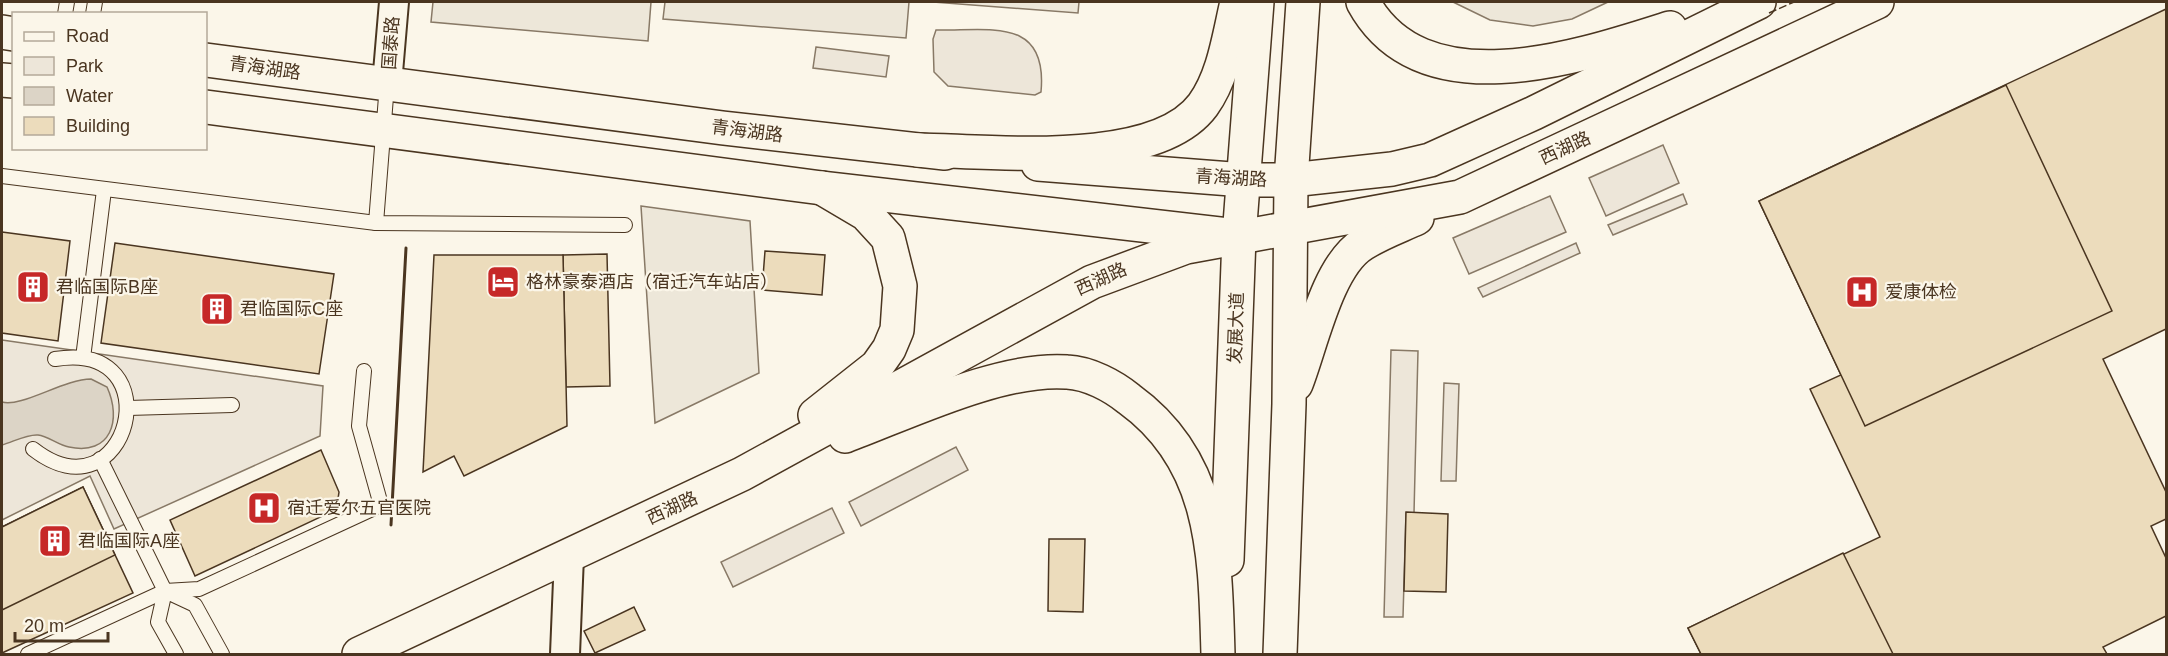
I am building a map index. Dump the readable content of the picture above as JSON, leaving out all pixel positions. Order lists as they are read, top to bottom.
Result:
{
  "streets": {
    "main road": ["青海湖路", "西湖路", "发展大道"],
    "street": ["国泰路"]
  },
  "crossings": [
    ["国泰路", "青海湖路"],
    ["青海湖路", "发展大道"],
    ["西湖路", "发展大道"]
  ],
  "places": {
    "hotel": ["格林豪泰酒店（宿迁汽车站店）"],
    "building": ["君临国际B座", "君临国际C座", "君临国际A座"],
    "hospital": ["爱康体检", "宿迁爱尔五官医院"]
  },
  "legend": [
    "Road",
    "Park",
    "Water",
    "Building"
  ],
  "scale_bar": "20 m"
}
